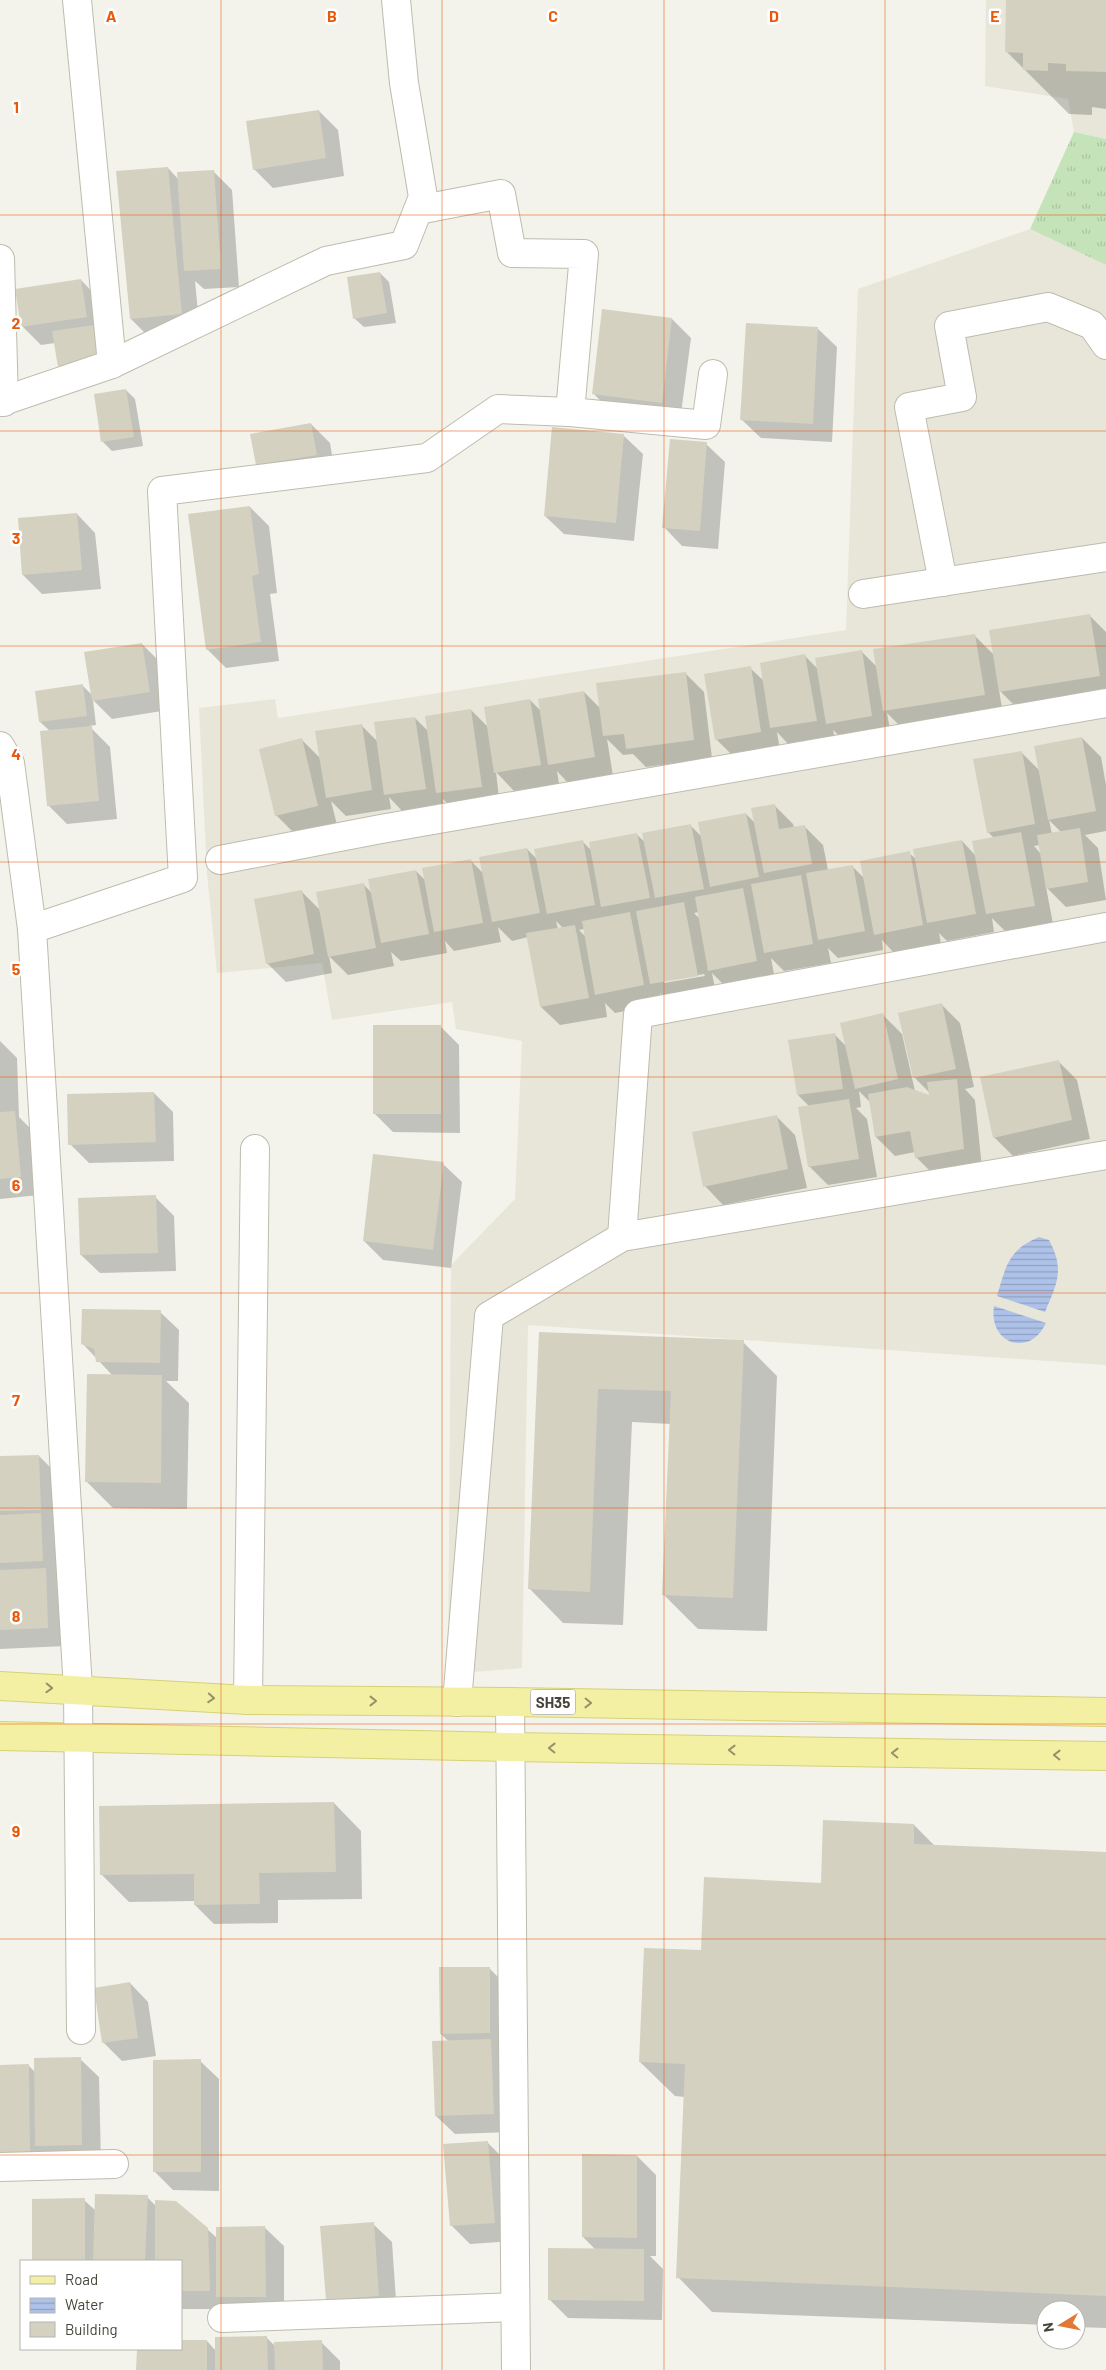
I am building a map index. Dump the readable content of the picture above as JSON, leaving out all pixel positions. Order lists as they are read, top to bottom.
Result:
{
  "streets": {
    "main road": ["SH35"]
  },
  "legend": ["Road", "Water", "Building"],
  "north": "left",
  "grid": {
    "columns": [
      "A",
      "B",
      "C",
      "D",
      "E"
    ],
    "rows": [
      "1",
      "2",
      "3",
      "4",
      "5",
      "6",
      "7",
      "8",
      "9"
    ]
  }
}
